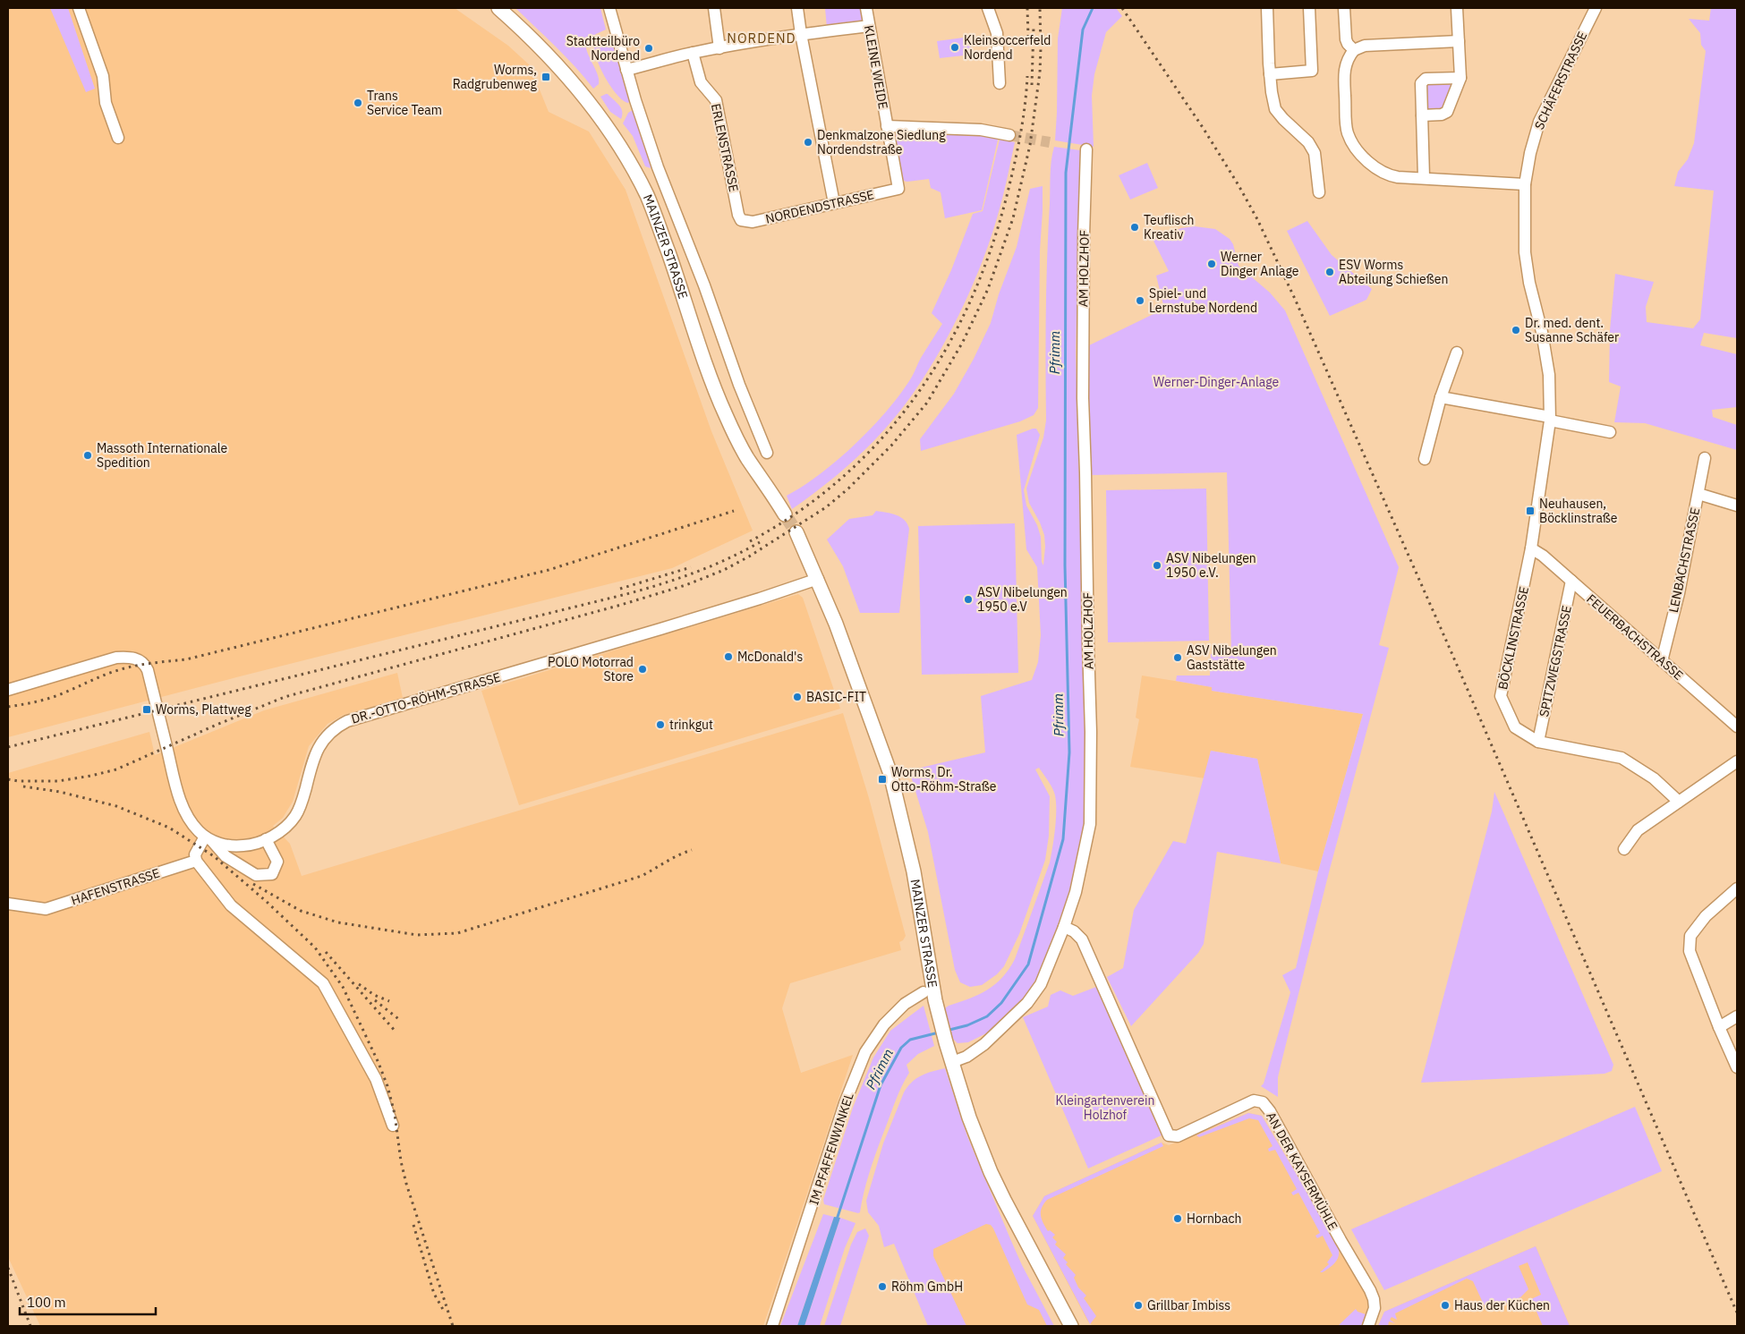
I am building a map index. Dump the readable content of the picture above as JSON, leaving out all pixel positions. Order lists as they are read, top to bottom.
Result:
{
  "streets": {
    "main road": ["MAINZER STRASSE"],
    "street": [
      "KLEINE WEIDE",
      "SCHÄFERSTRASSE",
      "ERLENSTRASSE",
      "NORDENDSTRASSE",
      "AM HOLZHOF",
      "LENBACHSTRASSE",
      "FEUERBACHSTRASSE",
      "BÖCKLINSTRASSE",
      "SPITZWEGSTRASSE",
      "DR.-OTTO-RÖHM-STRASSE",
      "HAFENSTRASSE",
      "IM PFAFFENWINKEL",
      "AN DER KAYSERMÜHLE"
    ]
  },
  "crossings": [
    ["KLEINE WEIDE", "NORDENDSTRASSE"],
    ["SCHÄFERSTRASSE", "BÖCKLINSTRASSE"],
    ["ERLENSTRASSE", "NORDENDSTRASSE"],
    ["MAINZER STRASSE", "AM HOLZHOF"],
    ["MAINZER STRASSE", "DR.-OTTO-RÖHM-STRASSE"],
    ["MAINZER STRASSE", "IM PFAFFENWINKEL"],
    ["AM HOLZHOF", "AN DER KAYSERMÜHLE"],
    ["LENBACHSTRASSE", "FEUERBACHSTRASSE"],
    ["FEUERBACHSTRASSE", "BÖCKLINSTRASSE"],
    ["FEUERBACHSTRASSE", "SPITZWEGSTRASSE"],
    ["BÖCKLINSTRASSE", "SPITZWEGSTRASSE"]
  ],
  "districts": ["NORDEND"],
  "water": ["Pfrimm"],
  "parks": ["Werner-Dinger-Anlage", "Kleingartenverein Holzhof"],
  "places": {
    "other": [
      "Kleinsoccerfeld Nordend",
      "Stadtteilbüro Nordend",
      "Trans Service Team",
      "Denkmalzone Siedlung Nordendstraße",
      "Teuflisch Kreativ",
      "Werner Dinger Anlage",
      "ESV Worms Abteilung Schießen",
      "Spiel- und Lernstube Nordend",
      "Dr. med. dent. Susanne Schäfer",
      "Massoth Internationale Spedition",
      "ASV Nibelungen 1950 e.V.",
      "ASV Nibelungen 1950 e.V",
      "McDonald's",
      "ASV Nibelungen Gaststätte",
      "POLO Motorrad Store",
      "BASIC-FIT",
      "trinkgut",
      "Hornbach",
      "Röhm GmbH",
      "Grillbar Imbiss",
      "Haus der Küchen"
    ],
    "transit": [
      "Worms, Radgrubenweg",
      "Neuhausen, Böcklinstraße",
      "Worms, Plattweg",
      "Worms, Dr. Otto-Röhm-Straße"
    ]
  },
  "scale_bar": "100 m"
}
